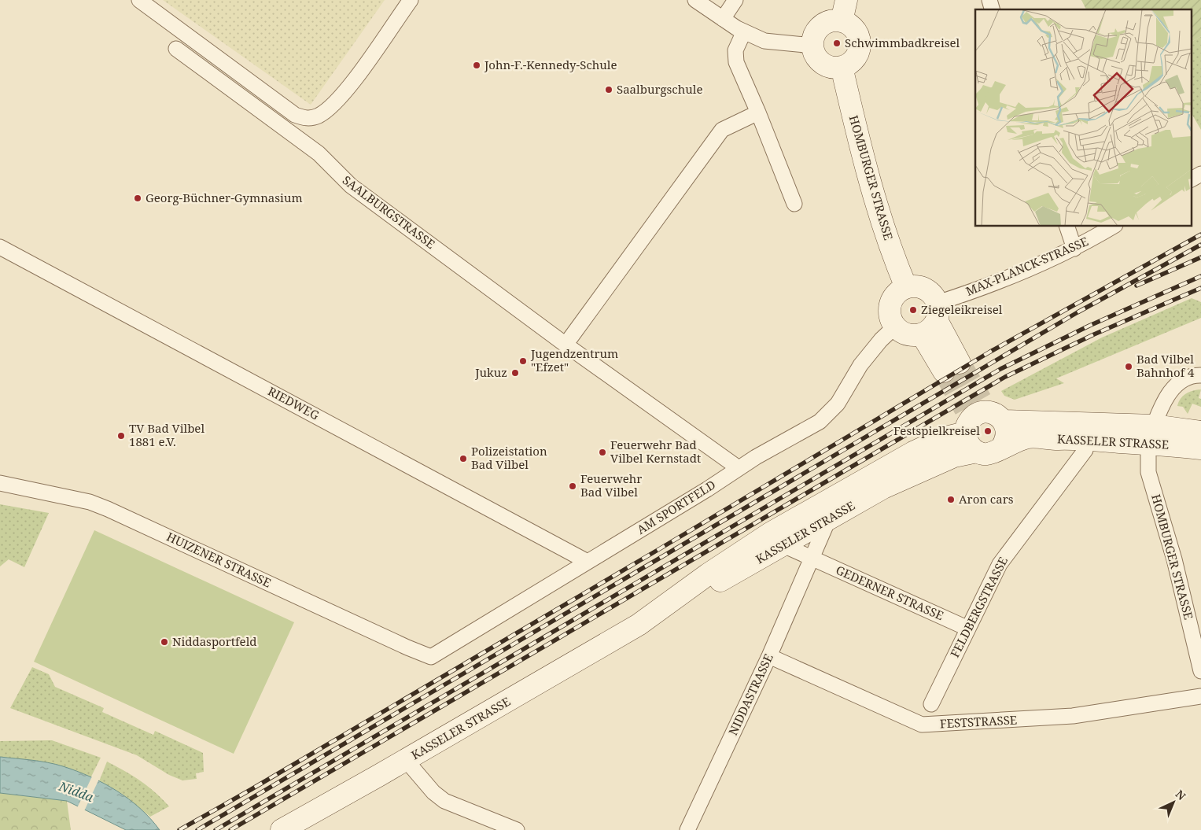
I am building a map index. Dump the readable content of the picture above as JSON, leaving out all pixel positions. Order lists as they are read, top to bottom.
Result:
{
  "streets": {
    "main road": ["HOMBURGER STRASSE", "KASSELER STRASSE"],
    "street": [
      "SAALBURGSTRASSE",
      "MAX-PLANCK-STRASSE",
      "RIEDWEG",
      "AM SPORTFELD",
      "HUIZENER STRASSE",
      "GEDERNER STRASSE",
      "FELDBERGSTRASSE",
      "NIDDASTRASSE",
      "FESTSTRASSE"
    ]
  },
  "crossings": [
    ["HOMBURGER STRASSE", "MAX-PLANCK-STRASSE"],
    ["HOMBURGER STRASSE", "KASSELER STRASSE"],
    ["HOMBURGER STRASSE", "AM SPORTFELD"],
    ["SAALBURGSTRASSE", "AM SPORTFELD"],
    ["MAX-PLANCK-STRASSE", "AM SPORTFELD"],
    ["RIEDWEG", "AM SPORTFELD"],
    ["KASSELER STRASSE", "FELDBERGSTRASSE"],
    ["KASSELER STRASSE", "NIDDASTRASSE"],
    ["AM SPORTFELD", "HUIZENER STRASSE"],
    ["GEDERNER STRASSE", "FELDBERGSTRASSE"],
    ["GEDERNER STRASSE", "NIDDASTRASSE"],
    ["NIDDASTRASSE", "FESTSTRASSE"]
  ],
  "water": ["Nidda"],
  "places": [
    "Schwimmbadkreisel",
    "John-F.-Kennedy-Schule",
    "Saalburgschule",
    "Georg-Büchner-Gymnasium",
    "Ziegeleikreisel",
    "Jugendzentrum \"Efzet\"",
    "Bad Vilbel Bahnhof 4",
    "Jukuz",
    "Festspielkreisel",
    "TV Bad Vilbel 1881 e.V.",
    "Feuerwehr Bad Vilbel Kernstadt",
    "Polizeistation Bad Vilbel",
    "Feuerwehr Bad Vilbel",
    "Aron cars",
    "Niddasportfeld"
  ],
  "north": "top right"
}
